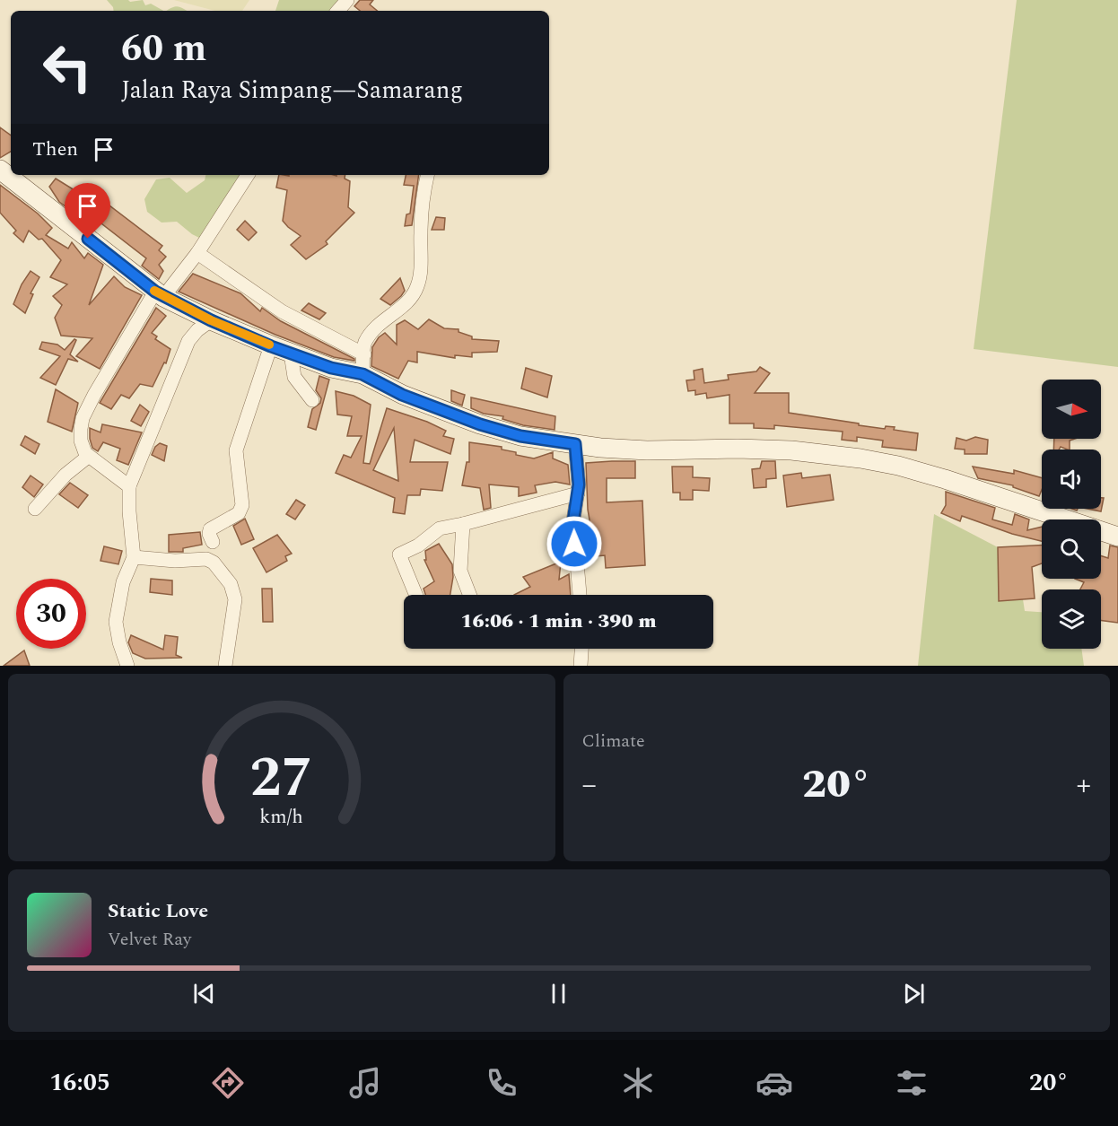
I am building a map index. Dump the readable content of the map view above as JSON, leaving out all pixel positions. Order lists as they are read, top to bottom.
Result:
{
  "north": "right",
  "page": {
    "turn": ["60 m", "Jalan Raya Simpang—Samarang"],
    "then": "Then",
    "limit": "30",
    "trip": "16:06 · 1 min · 390 m",
    "tile": "Climate",
    "heat": ["−", "20°", "+"],
    "song": ["Static Love", "Velvet Ray"],
    "tabs": ["16:05", "20°"],
    "gauge": ["27", "km/h"]
  }
}
